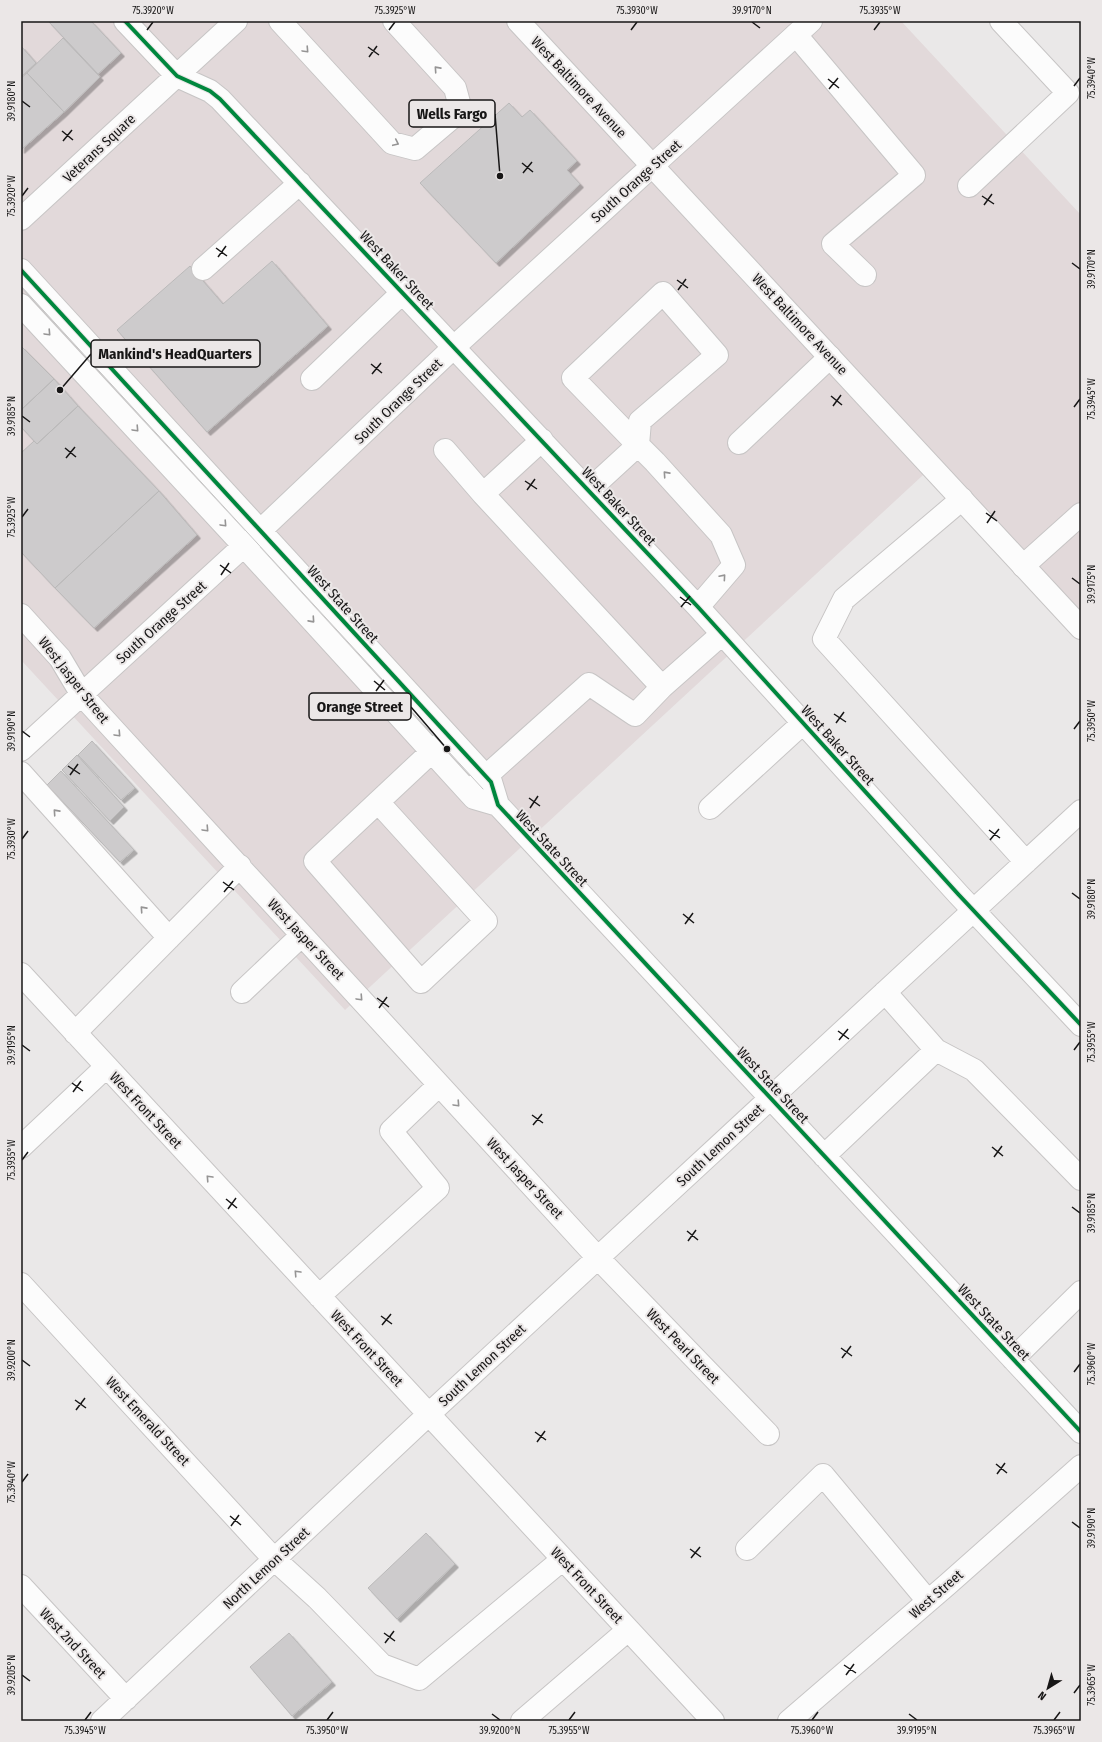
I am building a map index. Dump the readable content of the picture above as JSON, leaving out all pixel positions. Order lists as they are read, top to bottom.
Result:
{
  "streets": {
    "street": [
      "West Baltimore Avenue",
      "Veterans Square",
      "South Orange Street",
      "West Baker Street",
      "West State Street",
      "West Jasper Street",
      "West Front Street",
      "South Lemon Street",
      "West Pearl Street",
      "West Emerald Street",
      "North Lemon Street",
      "West Street",
      "West 2nd Street"
    ]
  },
  "crossings": [
    ["West Baltimore Avenue", "South Orange Street"],
    ["Veterans Square", "West Baker Street"],
    ["South Orange Street", "West Baker Street"],
    ["South Orange Street", "West State Street"],
    ["South Orange Street", "West Jasper Street"],
    ["West Baker Street", "South Lemon Street"],
    ["West State Street", "South Lemon Street"],
    ["West Jasper Street", "South Lemon Street"],
    ["West Jasper Street", "West Pearl Street"],
    ["West Front Street", "South Lemon Street"],
    ["West Front Street", "West Emerald Street"],
    ["West Front Street", "North Lemon Street"],
    ["South Lemon Street", "West Pearl Street"],
    ["South Lemon Street", "North Lemon Street"],
    ["West Emerald Street", "North Lemon Street"],
    ["North Lemon Street", "West 2nd Street"]
  ],
  "places": ["Wells Fargo", "Mankind's HeadQuarters", "Orange Street"],
  "north": "bottom left",
  "coordinates": [
    "75.3920°W",
    "75.3925°W",
    "75.3930°W",
    "39.9170°N",
    "75.3935°W",
    "75.3940°W",
    "39.9180°N",
    "75.3945°W",
    "39.9185°N",
    "39.9175°N",
    "75.3950°W",
    "39.9190°N",
    "75.3955°W",
    "39.9195°N",
    "39.9200°N",
    "75.3960°W",
    "39.9205°N",
    "75.3965°W"
  ]
}
